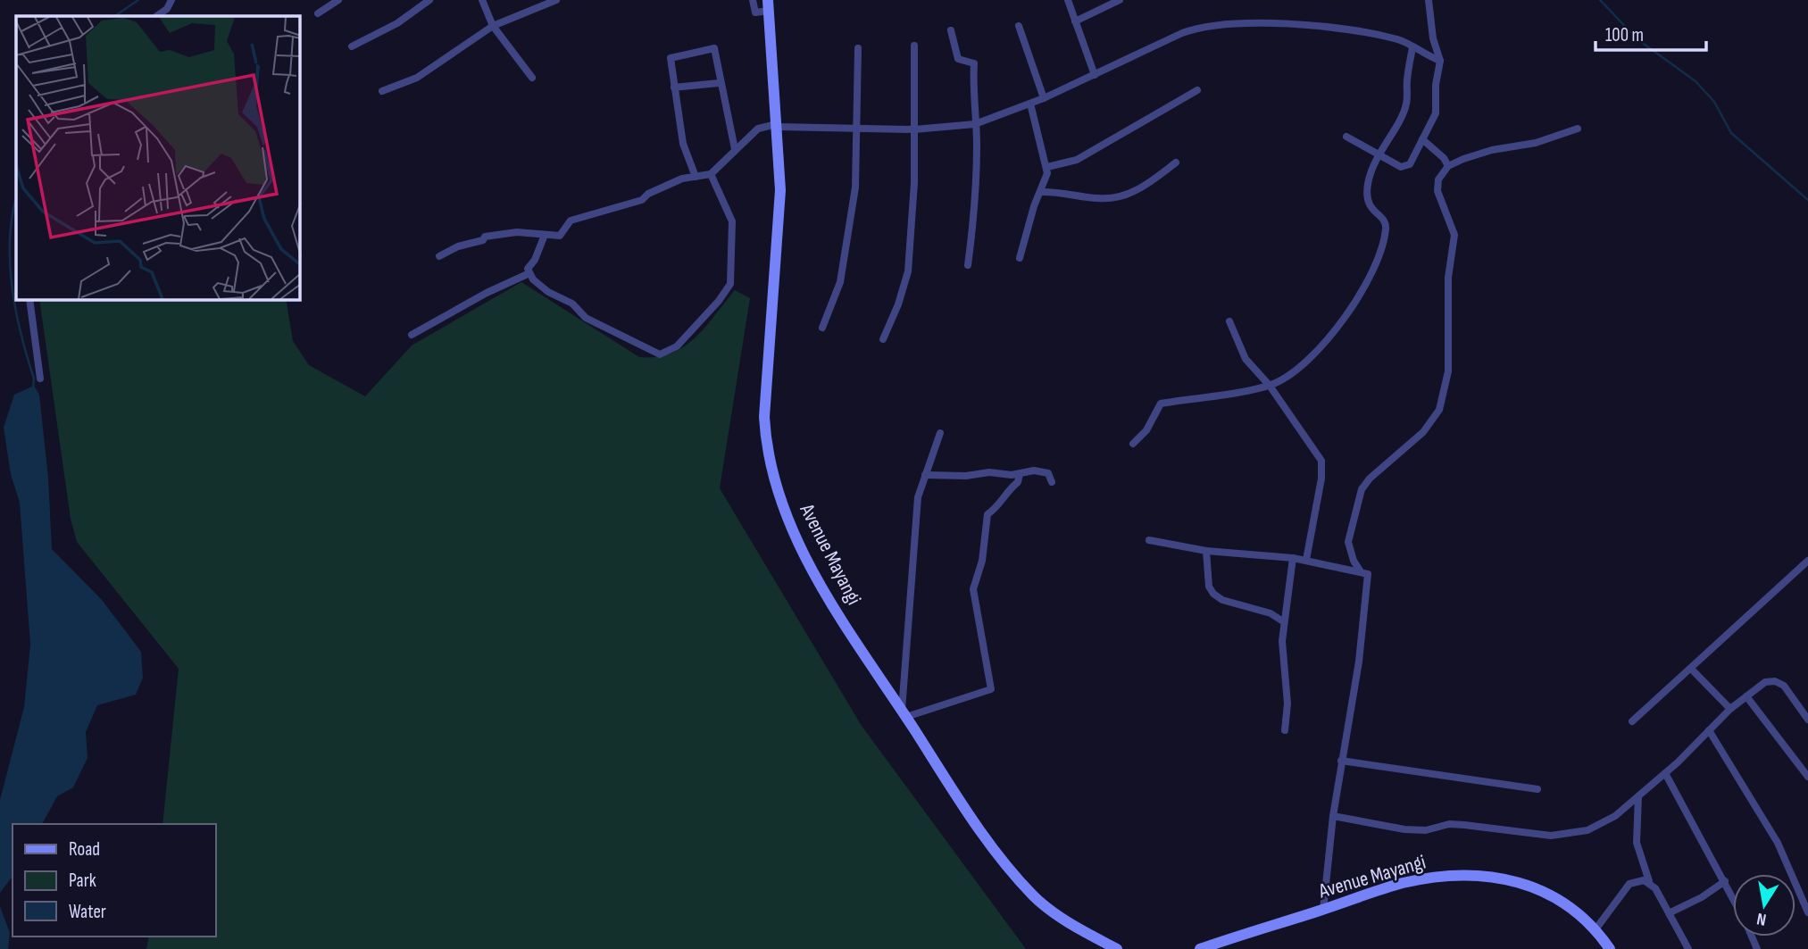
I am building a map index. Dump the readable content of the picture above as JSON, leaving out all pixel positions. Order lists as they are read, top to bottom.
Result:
{
  "streets": {
    "street": ["Avenue Mayangi"]
  },
  "legend": ["Road", "Park", "Water"],
  "scale_bar": "100 m",
  "north": "bottom"
}
